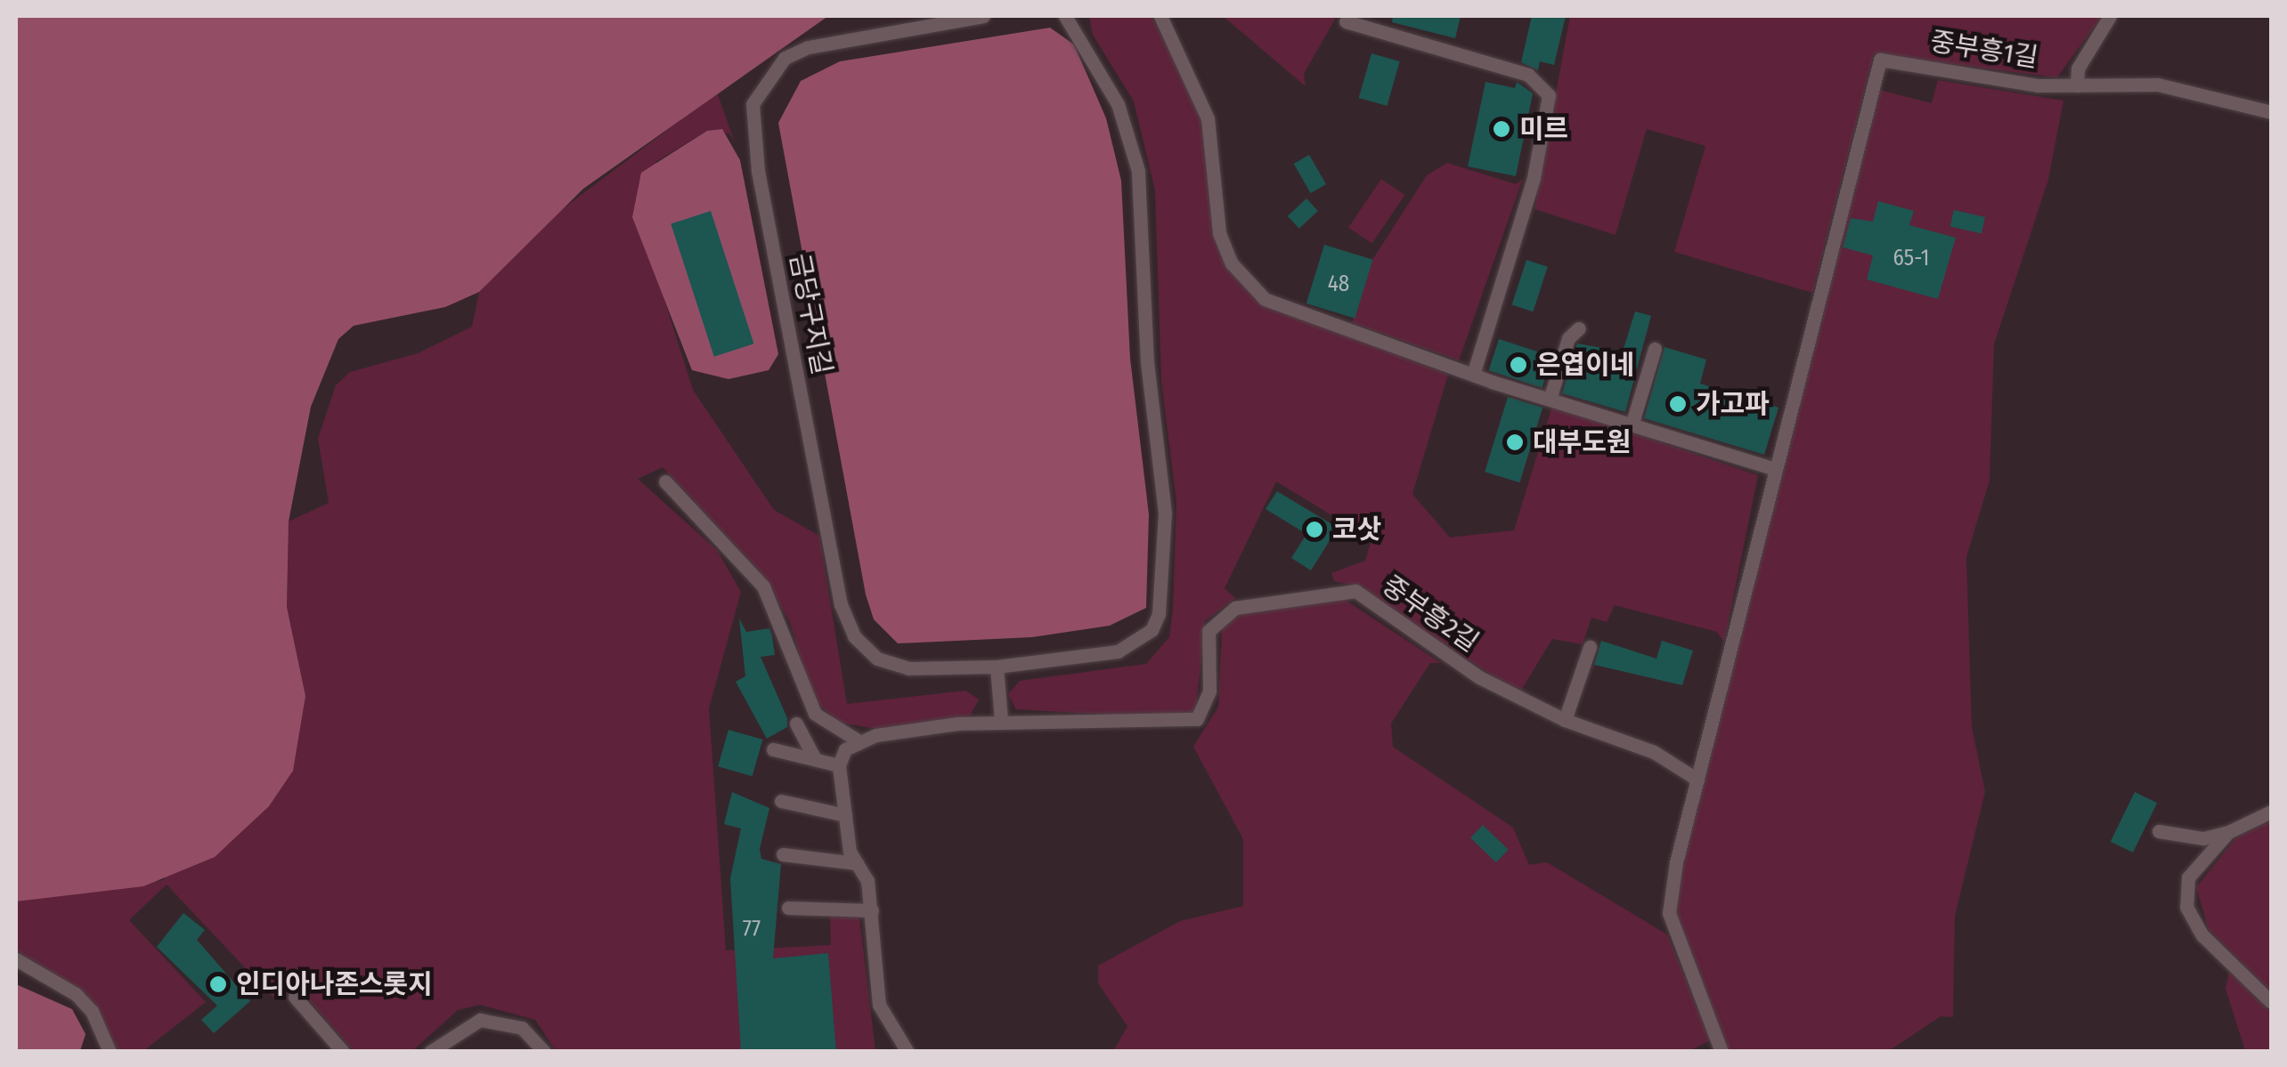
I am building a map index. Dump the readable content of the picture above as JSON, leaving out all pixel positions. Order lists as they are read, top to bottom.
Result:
{
  "streets": {
    "lane": ["중부흥1길", "금당구지길", "중부흥2길"]
  },
  "places": [
    "미르",
    "은엽이네",
    "가고파",
    "대부도원",
    "코삿",
    "인디아나존스롯지"
  ],
  "house_numbers": ["65-1", "48", "77"]
}
